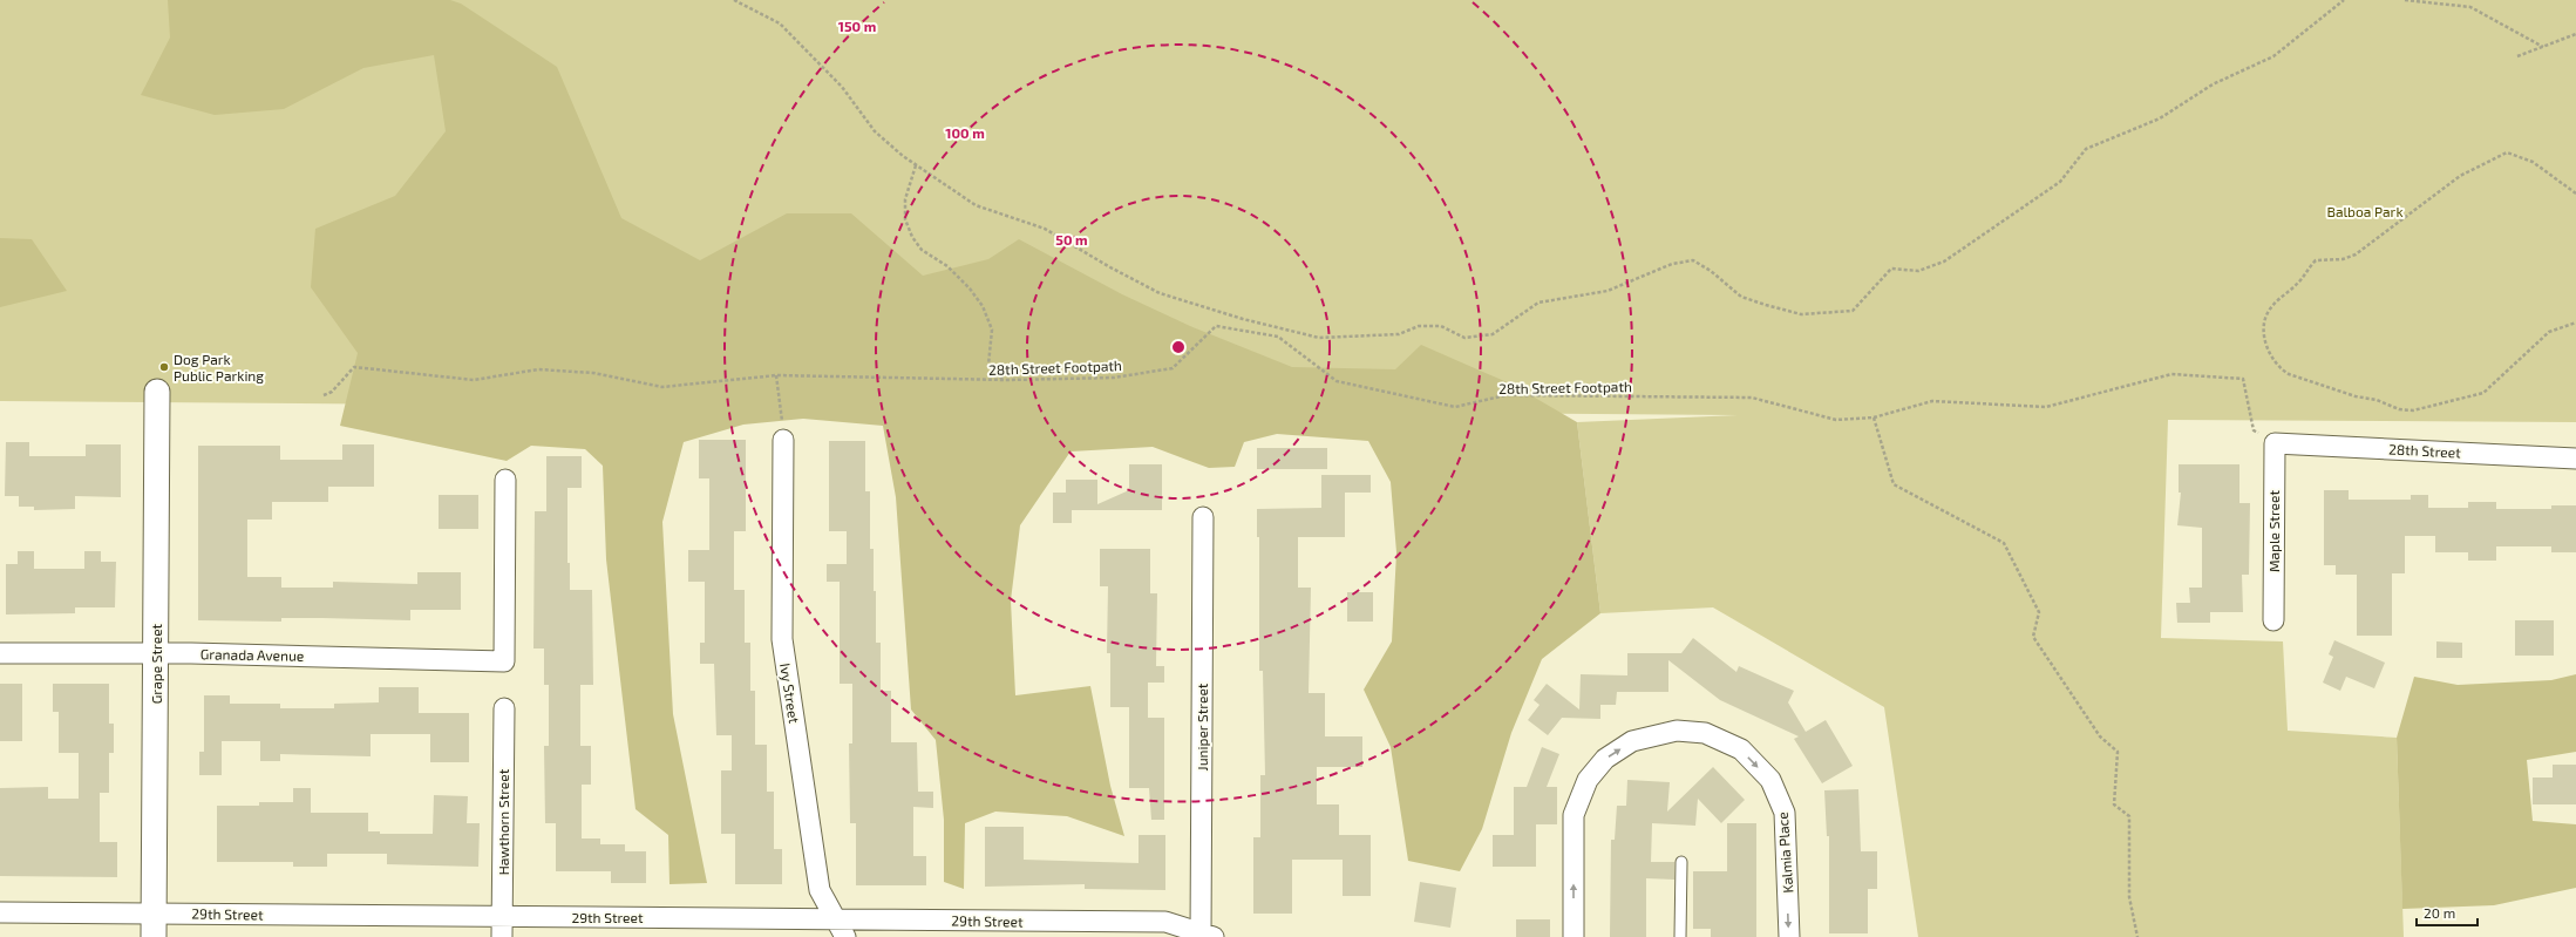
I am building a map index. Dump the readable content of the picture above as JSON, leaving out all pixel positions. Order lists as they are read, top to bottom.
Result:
{
  "streets": {
    "street": [
      "28th Street",
      "Maple Street",
      "Granada Avenue",
      "Grape Street",
      "Ivy Street",
      "Juniper Street",
      "Hawthorn Street",
      "Kalmia Place",
      "29th Street"
    ],
    "path": ["28th Street Footpath"]
  },
  "crossings": [
    ["28th Street", "Maple Street"],
    ["Granada Avenue", "Grape Street"],
    ["Grape Street", "29th Street"],
    ["Ivy Street", "29th Street"],
    ["Juniper Street", "29th Street"],
    ["Hawthorn Street", "29th Street"]
  ],
  "parks": ["Balboa Park"],
  "places": ["Dog Park Public Parking"],
  "scale_bar": "20 m",
  "rings": ["150 m", "100 m", "50 m"]
}
